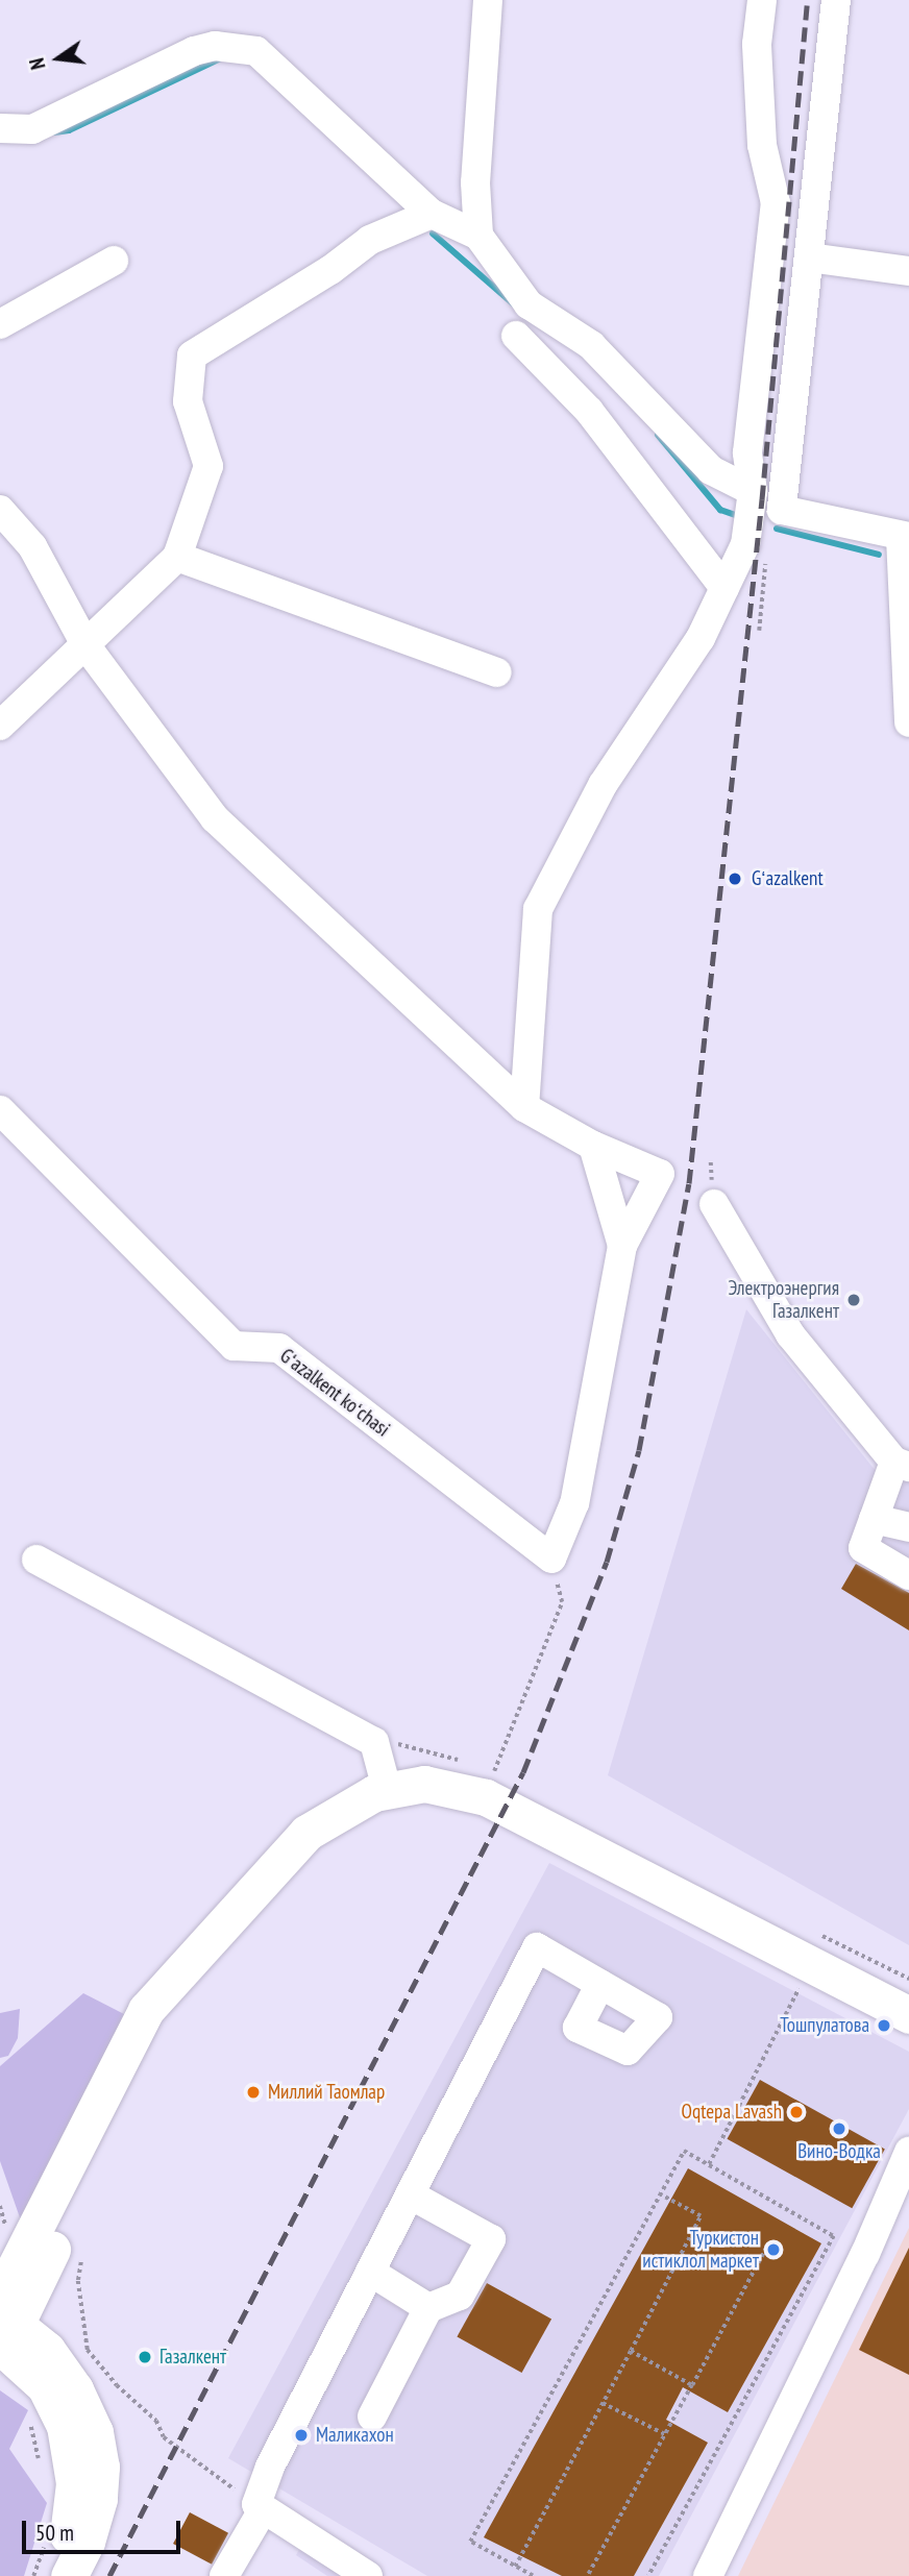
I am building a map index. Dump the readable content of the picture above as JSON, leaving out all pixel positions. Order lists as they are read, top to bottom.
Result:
{
  "streets": {
    "street": ["Gʻazalkent koʻchasi"]
  },
  "places": [
    "Gʻazalkent",
    "Электроэнергия Газалкент",
    "Тошпулатова",
    "Миллий Таомлар",
    "Oqtepa Lavash",
    "Вино-Водка",
    "Туркистон истиклол маркет",
    "Газалкент",
    "Маликахон"
  ],
  "scale_bar": "50 m",
  "north": "left"
}
